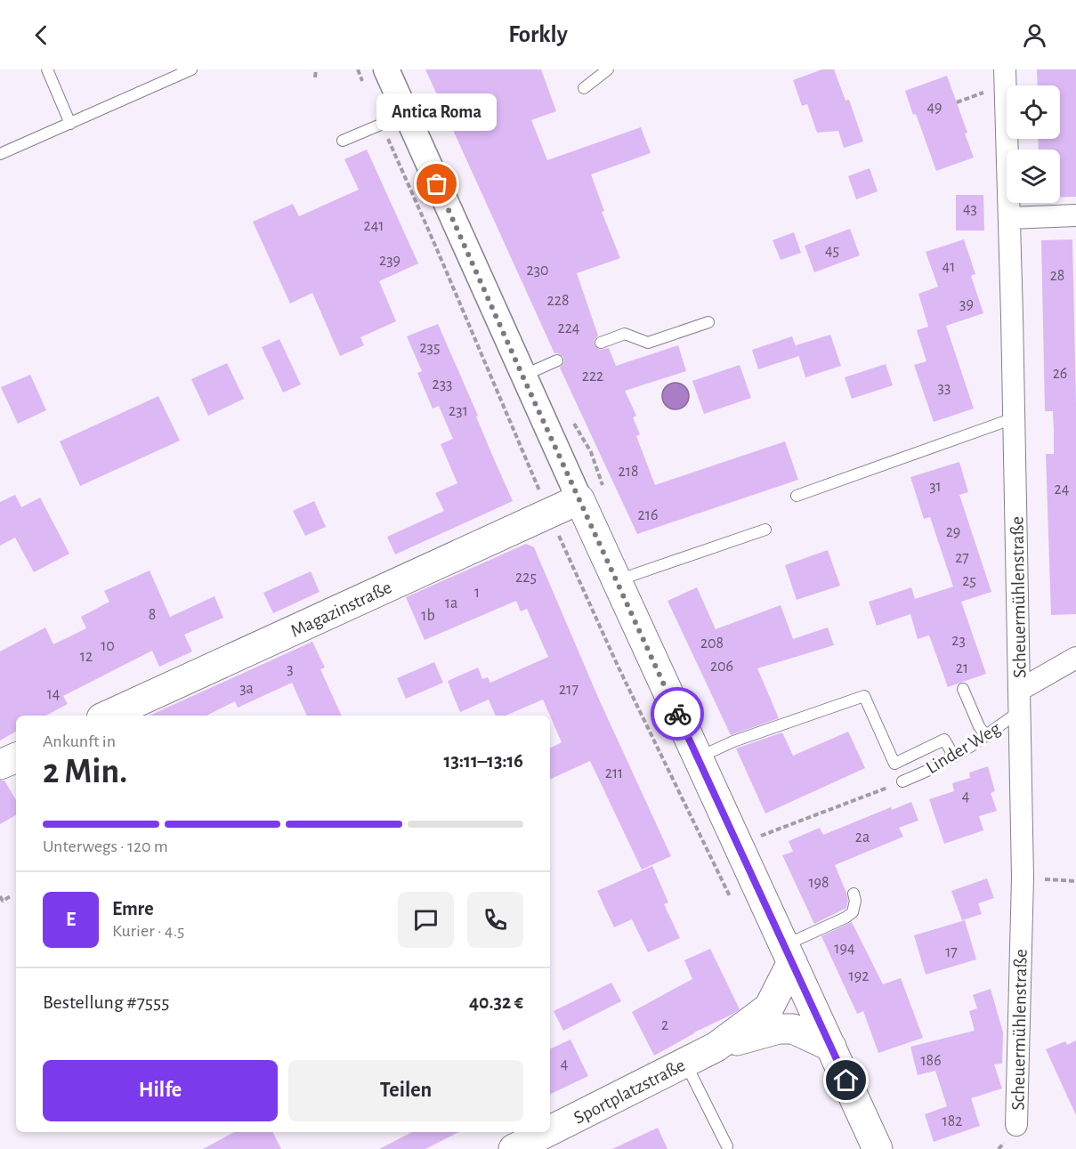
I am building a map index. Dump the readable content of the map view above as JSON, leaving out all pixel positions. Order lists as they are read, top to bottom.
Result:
{
  "streets": {
    "main road": ["Magazinstraße", "Sportplatzstraße"],
    "street": ["Scheuermühlenstraße", "Linder Weg"]
  },
  "crossings": [
    ["Scheuermühlenstraße", "Linder Weg"]
  ],
  "places": ["Antica Roma"],
  "house_numbers": [
    "49",
    "43",
    "241",
    "45",
    "239",
    "41",
    "230",
    "28",
    "228",
    "39",
    "224",
    "235",
    "26",
    "222",
    "233",
    "33",
    "231",
    "218",
    "31",
    "24",
    "216",
    "29",
    "27",
    "225",
    "25",
    "1",
    "1a",
    "8",
    "1b",
    "23",
    "208",
    "10",
    "12",
    "206",
    "21",
    "3",
    "3a",
    "217",
    "14",
    "211",
    "4",
    "2a",
    "198",
    "194",
    "17",
    "192",
    "2",
    "186",
    "4",
    "182"
  ],
  "page": {
    "header": "Forkly",
    "bubble": "Antica Roma",
    "heading": ["2 Min.", "Ankunft in", "13:11–13:16"],
    "panel": [
      "Emre",
      "Kurier · 4.5",
      "Bestellung #7555",
      "40.32 €"
    ],
    "bar": "Unterwegs · 120 m",
    "round": "E",
    "buttons": ["Hilfe", "Teilen"]
  }
}
